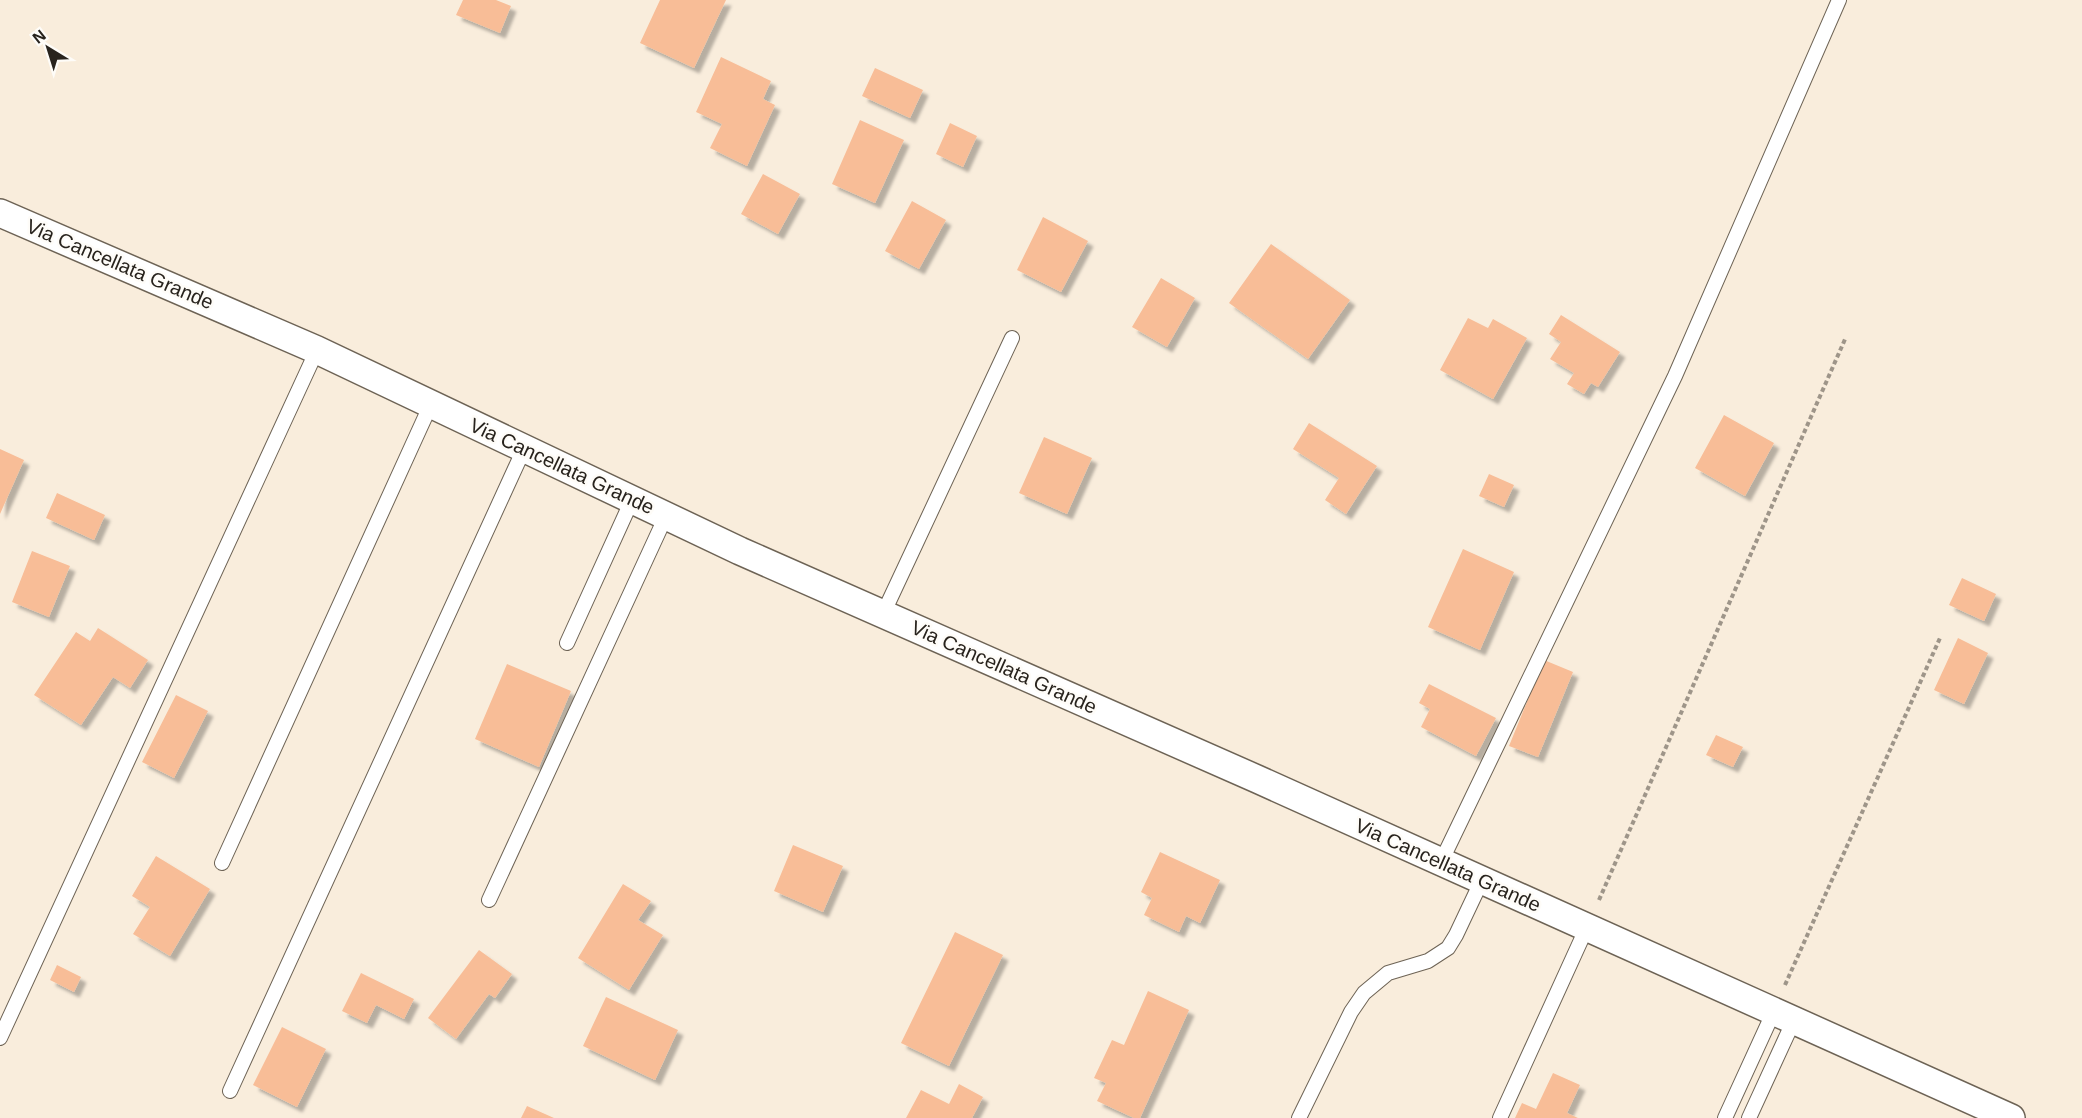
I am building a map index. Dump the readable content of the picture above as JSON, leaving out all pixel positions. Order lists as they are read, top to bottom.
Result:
{
  "streets": {
    "street": ["Via Cancellata Grande"]
  },
  "north": "top left"
}
